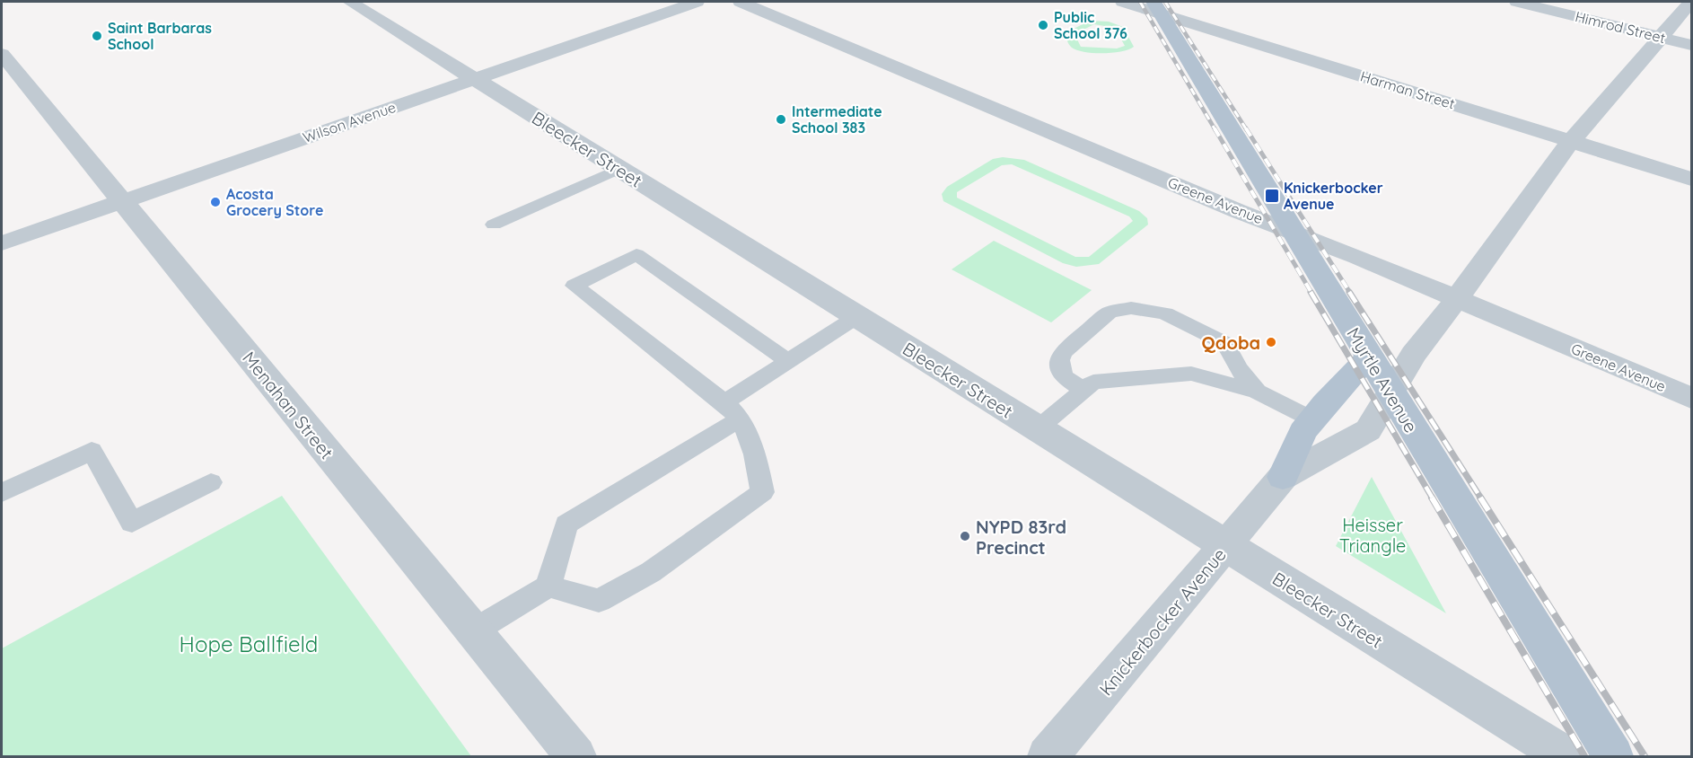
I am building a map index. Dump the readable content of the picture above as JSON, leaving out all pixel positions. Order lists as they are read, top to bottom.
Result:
{
  "streets": {
    "main road": ["Myrtle Avenue"],
    "street": [
      "Himrod Street",
      "Harman Street",
      "Wilson Avenue",
      "Bleecker Street",
      "Greene Avenue",
      "Menahan Street",
      "Knickerbocker Avenue"
    ]
  },
  "crossings": [
    ["Himrod Street", "Knickerbocker Avenue"],
    ["Harman Street", "Myrtle Avenue"],
    ["Harman Street", "Knickerbocker Avenue"],
    ["Wilson Avenue", "Bleecker Street"],
    ["Wilson Avenue", "Menahan Street"],
    ["Bleecker Street", "Knickerbocker Avenue"],
    ["Greene Avenue", "Myrtle Avenue"],
    ["Greene Avenue", "Knickerbocker Avenue"],
    ["Myrtle Avenue", "Knickerbocker Avenue"]
  ],
  "parks": ["Heisser Triangle", "Hope Ballfield"],
  "places": {
    "other": [
      "Public School 376",
      "Saint Barbaras School",
      "Intermediate School 383",
      "Acosta Grocery Store",
      "Qdoba",
      "NYPD 83rd Precinct"
    ],
    "transit": ["Knickerbocker Avenue"]
  }
}
